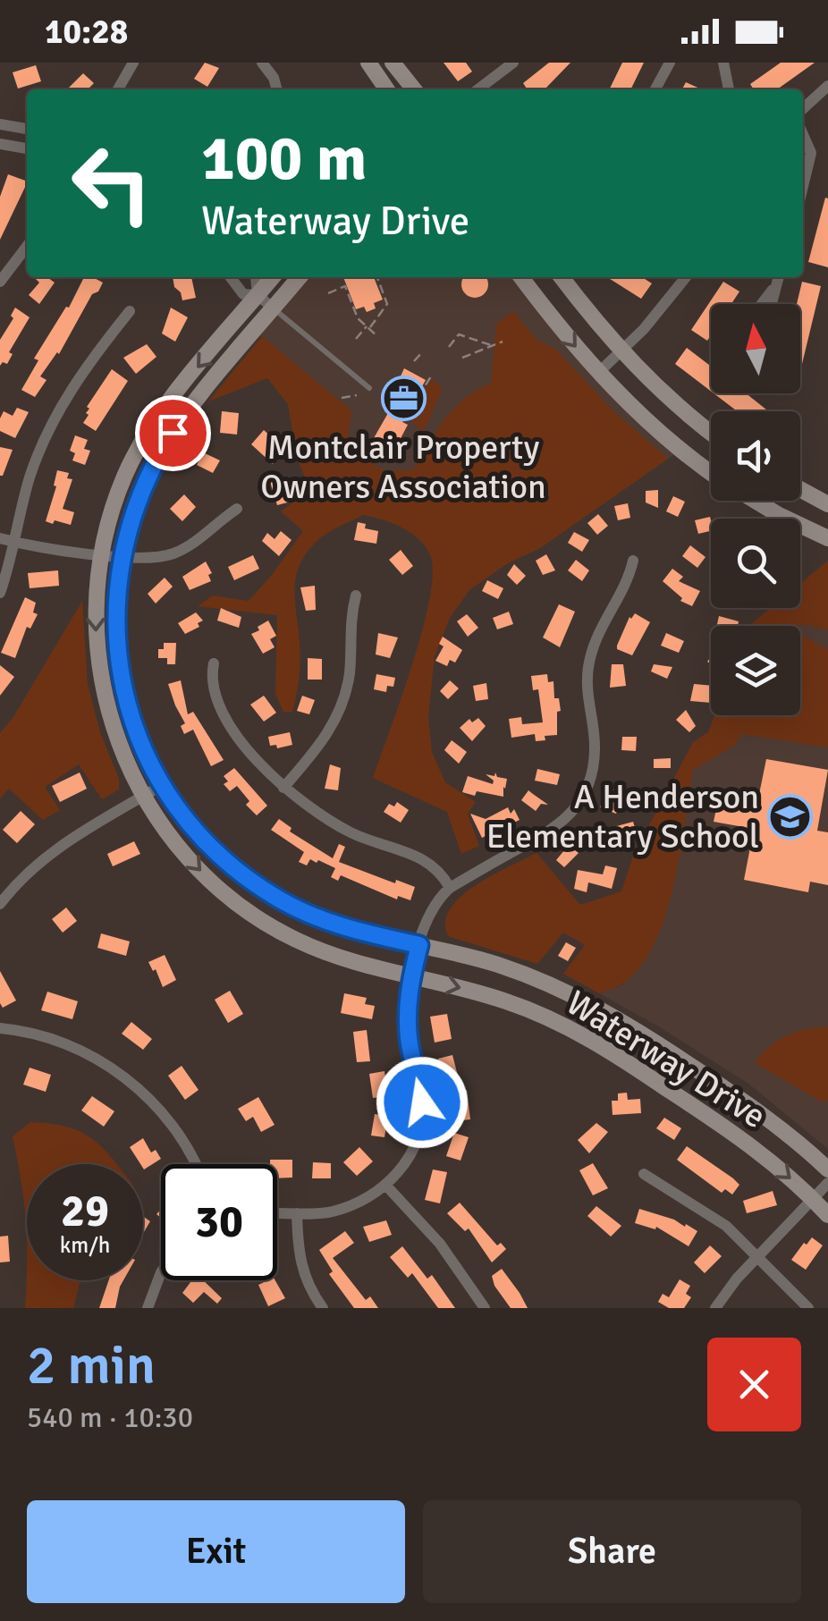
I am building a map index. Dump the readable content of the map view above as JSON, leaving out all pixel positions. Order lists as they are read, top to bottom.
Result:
{
  "streets": {
    "main road": ["Waterway Drive"]
  },
  "places": {
    "office": ["Montclair Property Owners Association"],
    "school or university": ["A Henderson Elementary School"]
  },
  "north": "top",
  "page": {
    "status": "10:28",
    "turn": ["100 m", "Waterway Drive"],
    "speed": "29 km/h",
    "limit": "30",
    "heading": ["2 min", "540 m · 10:30"],
    "buttons": ["Exit", "Share"]
  }
}
